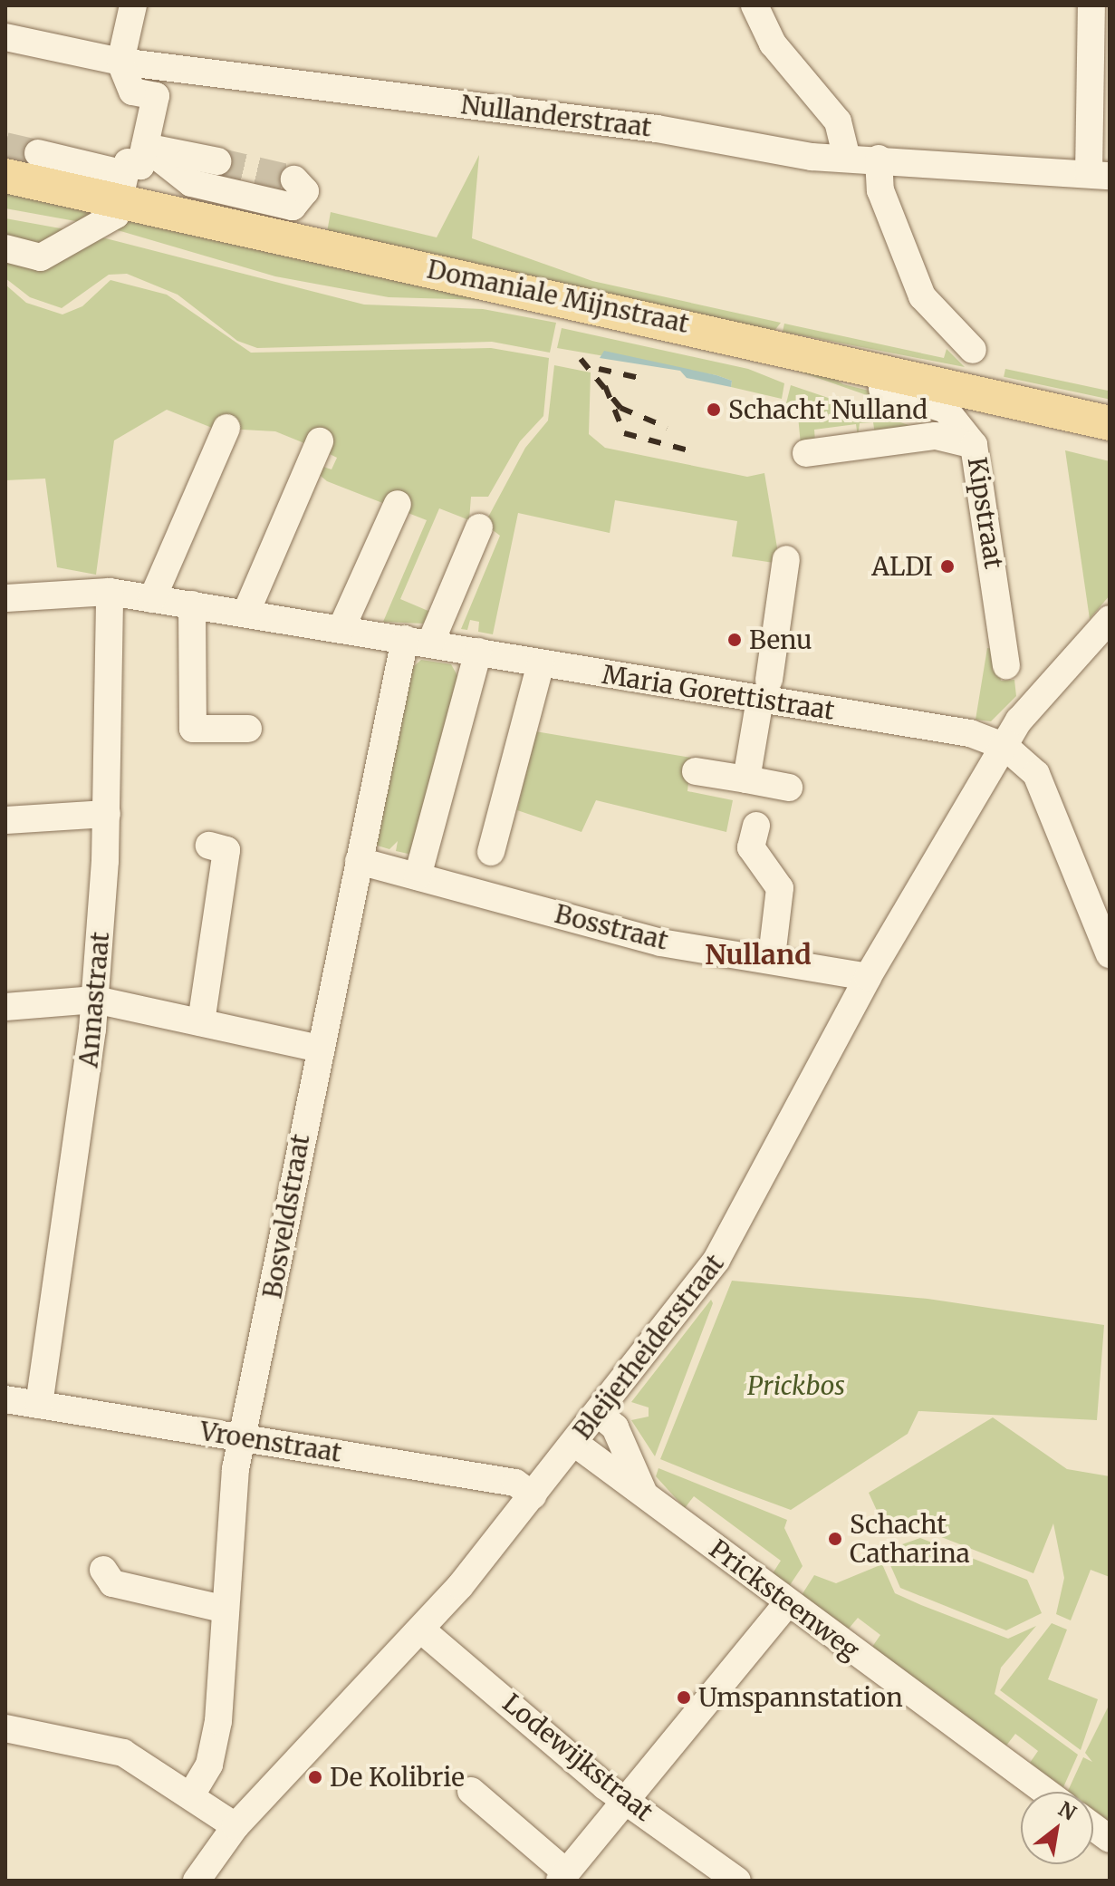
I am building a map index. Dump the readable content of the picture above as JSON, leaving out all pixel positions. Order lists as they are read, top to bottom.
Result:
{
  "streets": {
    "main road": ["Domaniale Mijnstraat"],
    "street": [
      "Nullanderstraat",
      "Kipstraat",
      "Maria Gorettistraat",
      "Bosstraat",
      "Annastraat",
      "Bosveldstraat",
      "Bleijerheiderstraat",
      "Vroenstraat",
      "Pricksteenweg",
      "Lodewijkstraat"
    ]
  },
  "crossings": [
    ["Maria Gorettistraat", "Annastraat"],
    ["Maria Gorettistraat", "Bosveldstraat"],
    ["Maria Gorettistraat", "Bleijerheiderstraat"],
    ["Bosstraat", "Bosveldstraat"],
    ["Bosstraat", "Bleijerheiderstraat"],
    ["Annastraat", "Vroenstraat"],
    ["Bosveldstraat", "Vroenstraat"],
    ["Bleijerheiderstraat", "Vroenstraat"],
    ["Bleijerheiderstraat", "Pricksteenweg"],
    ["Bleijerheiderstraat", "Lodewijkstraat"]
  ],
  "districts": ["Nulland"],
  "parks": ["Prickbos"],
  "places": [
    "Schacht Nulland",
    "ALDI",
    "Benu",
    "Schacht Catharina",
    "Umspannstation",
    "De Kolibrie"
  ],
  "north": "top right"
}
